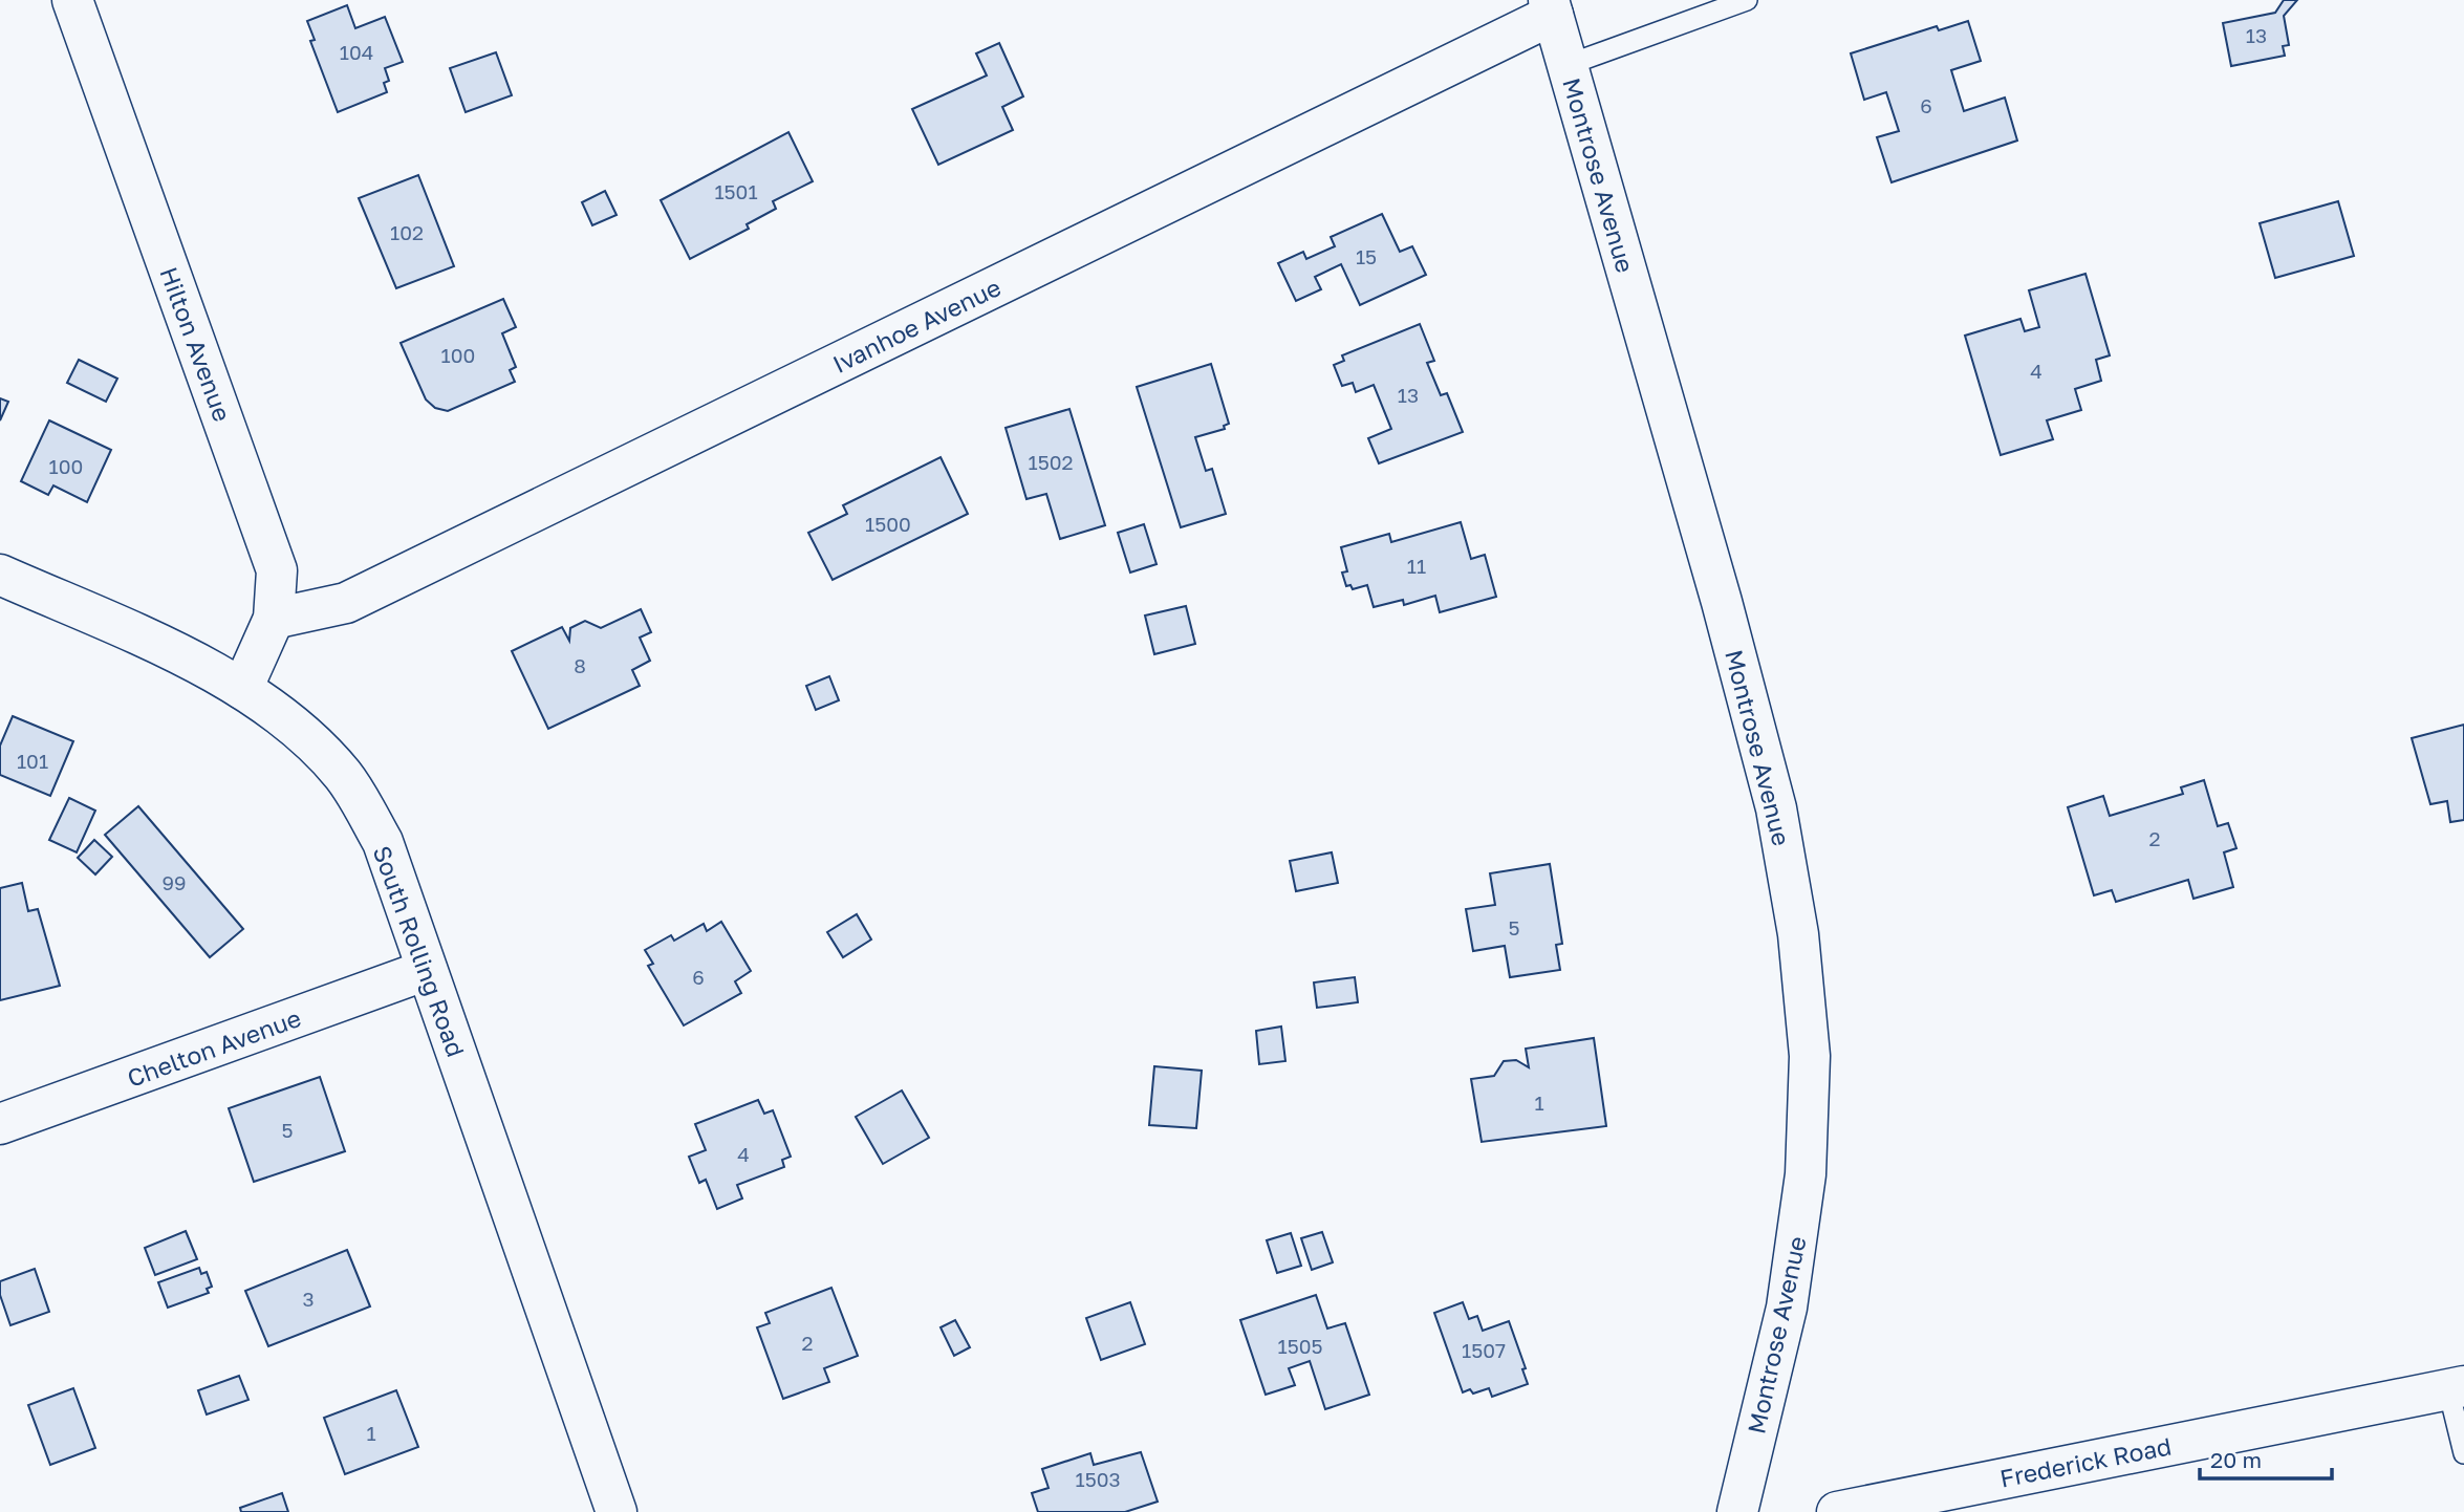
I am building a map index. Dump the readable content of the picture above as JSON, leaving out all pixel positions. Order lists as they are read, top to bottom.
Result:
{
  "streets": {
    "street": [
      "Montrose Avenue",
      "Ivanhoe Avenue",
      "Hilton Avenue",
      "South Rolling Road",
      "Chelton Avenue",
      "Frederick Road"
    ]
  },
  "crossings": [
    ["Montrose Avenue", "Ivanhoe Avenue"],
    ["Ivanhoe Avenue", "Hilton Avenue"],
    ["Hilton Avenue", "South Rolling Road"],
    ["South Rolling Road", "Chelton Avenue"]
  ],
  "house_numbers": [
    "13",
    "104",
    "6",
    "1501",
    "102",
    "15",
    "100",
    "4",
    "13",
    "1502",
    "100",
    "1500",
    "11",
    "8",
    "101",
    "2",
    "99",
    "5",
    "6",
    "1",
    "5",
    "4",
    "3",
    "2",
    "1505",
    "1507",
    "1",
    "1503"
  ],
  "scale_bar": "20 m"
}
